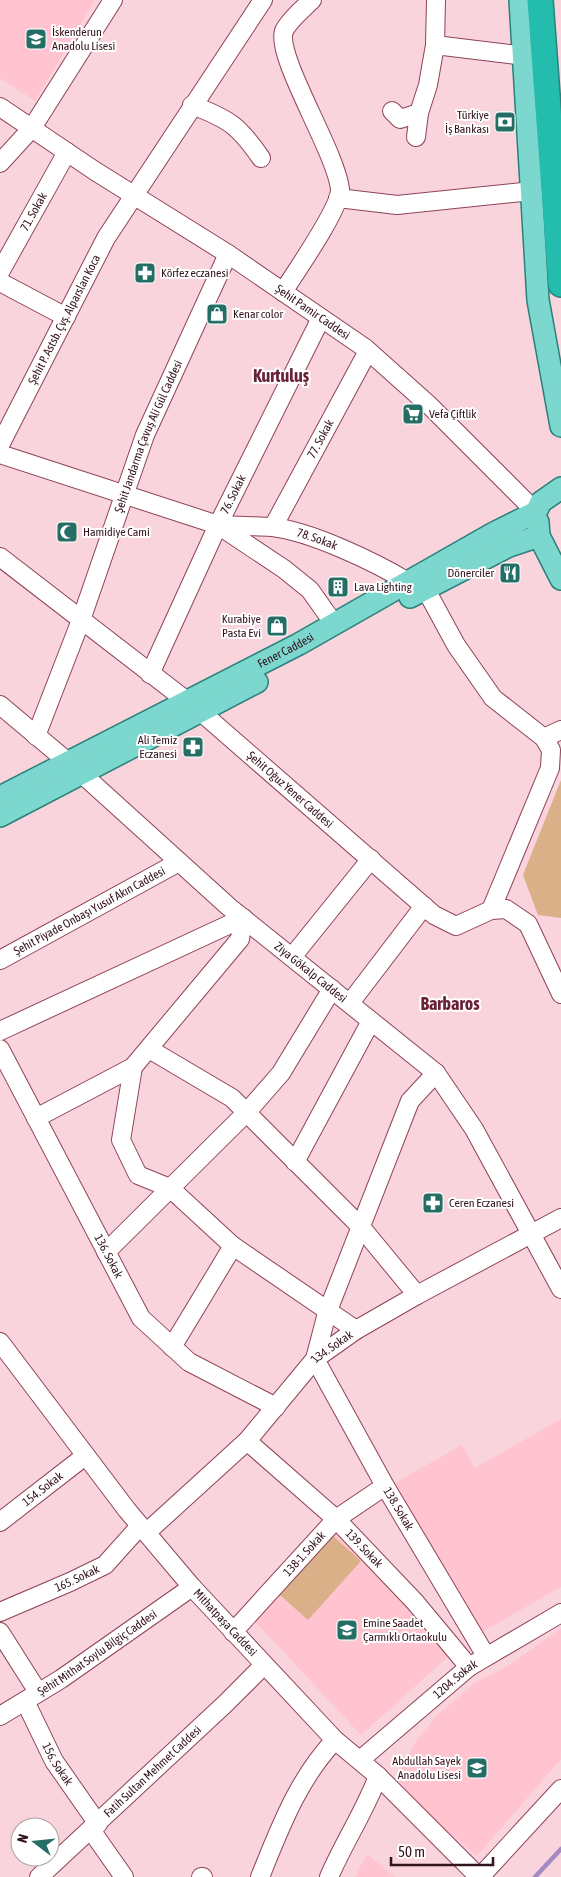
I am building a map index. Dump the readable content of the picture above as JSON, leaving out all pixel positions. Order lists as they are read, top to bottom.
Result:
{
  "streets": {
    "main road": ["Fener Caddesi"],
    "street": [
      "71. Sokak",
      "Şehit Pamir Caddesi",
      "Şehit P. Astsb. Çvş. Alparslan Koca",
      "Şehit Jandarma Çavuş Ali Gül Caddesi",
      "77. Sokak",
      "76. Sokak",
      "78. Sokak",
      "Şehit Oğuz Yener Caddesi",
      "Şehit Piyade Onbaşı Yusuf Akın Caddesi",
      "Ziya Gökalp Caddesi",
      "136. Sokak",
      "134. Sokak",
      "154. Sokak",
      "138. Sokak",
      "139. Sokak",
      "138-1. Sokak",
      "165. Sokak",
      "Mithatpaşa Caddesi",
      "Şehit Mithat Soylu Bilgiç Caddesi",
      "1204. Sokak",
      "156. Sokak",
      "Fatih Sultan Mehmet Caddesi"
    ]
  },
  "crossings": [
    ["71. Sokak", "Şehit Pamir Caddesi"],
    ["Şehit Pamir Caddesi", "Şehit P. Astsb. Çvş. Alparslan Koca"],
    ["Şehit Pamir Caddesi", "Şehit Jandarma Çavuş Ali Gül Caddesi"],
    ["Şehit Pamir Caddesi", "77. Sokak"],
    ["Şehit Pamir Caddesi", "76. Sokak"],
    ["Şehit Pamir Caddesi", "Fener Caddesi"],
    ["Şehit Jandarma Çavuş Ali Gül Caddesi", "Şehit Oğuz Yener Caddesi"],
    ["Şehit Jandarma Çavuş Ali Gül Caddesi", "Ziya Gökalp Caddesi"],
    ["77. Sokak", "78. Sokak"],
    ["76. Sokak", "78. Sokak"],
    ["76. Sokak", "Şehit Oğuz Yener Caddesi"],
    ["78. Sokak", "Fener Caddesi"],
    ["Fener Caddesi", "Şehit Oğuz Yener Caddesi"],
    ["Fener Caddesi", "Ziya Gökalp Caddesi"],
    ["Şehit Piyade Onbaşı Yusuf Akın Caddesi", "Ziya Gökalp Caddesi"],
    ["Ziya Gökalp Caddesi", "134. Sokak"],
    ["136. Sokak", "134. Sokak"],
    ["134. Sokak", "138. Sokak"],
    ["134. Sokak", "139. Sokak"],
    ["134. Sokak", "165. Sokak"],
    ["134. Sokak", "Mithatpaşa Caddesi"],
    ["154. Sokak", "Mithatpaşa Caddesi"],
    ["138. Sokak", "138-1. Sokak"],
    ["138. Sokak", "1204. Sokak"],
    ["139. Sokak", "138-1. Sokak"],
    ["139. Sokak", "1204. Sokak"],
    ["138-1. Sokak", "Mithatpaşa Caddesi"],
    ["165. Sokak", "Mithatpaşa Caddesi"],
    ["Mithatpaşa Caddesi", "Şehit Mithat Soylu Bilgiç Caddesi"],
    ["Mithatpaşa Caddesi", "1204. Sokak"],
    ["Mithatpaşa Caddesi", "Fatih Sultan Mehmet Caddesi"],
    ["Şehit Mithat Soylu Bilgiç Caddesi", "156. Sokak"],
    ["156. Sokak", "Fatih Sultan Mehmet Caddesi"]
  ],
  "districts": ["Kurtuluş", "Barbaros"],
  "places": {
    "school or university": ["İskenderun Anadolu Lisesi", "Emine Saadet Çarmıklı Ortaokulu", "Abdullah Sayek Anadolu Lisesi"],
    "bank": ["Türkiye İş Bankası"],
    "pharmacy": ["Körfez eczanesi", "Ali Temiz Eczanesi", "Ceren Eczanesi"],
    "shop": ["Kenar color", "Kurabiye Pasta Evi"],
    "supermarket": ["Vefa Çiftlik"],
    "mosque": ["Hamidiye Cami"],
    "restaurant": ["Dönerciler"],
    "building": ["Lava Lighting"]
  },
  "scale_bar": "50 m",
  "north": "left"
}
